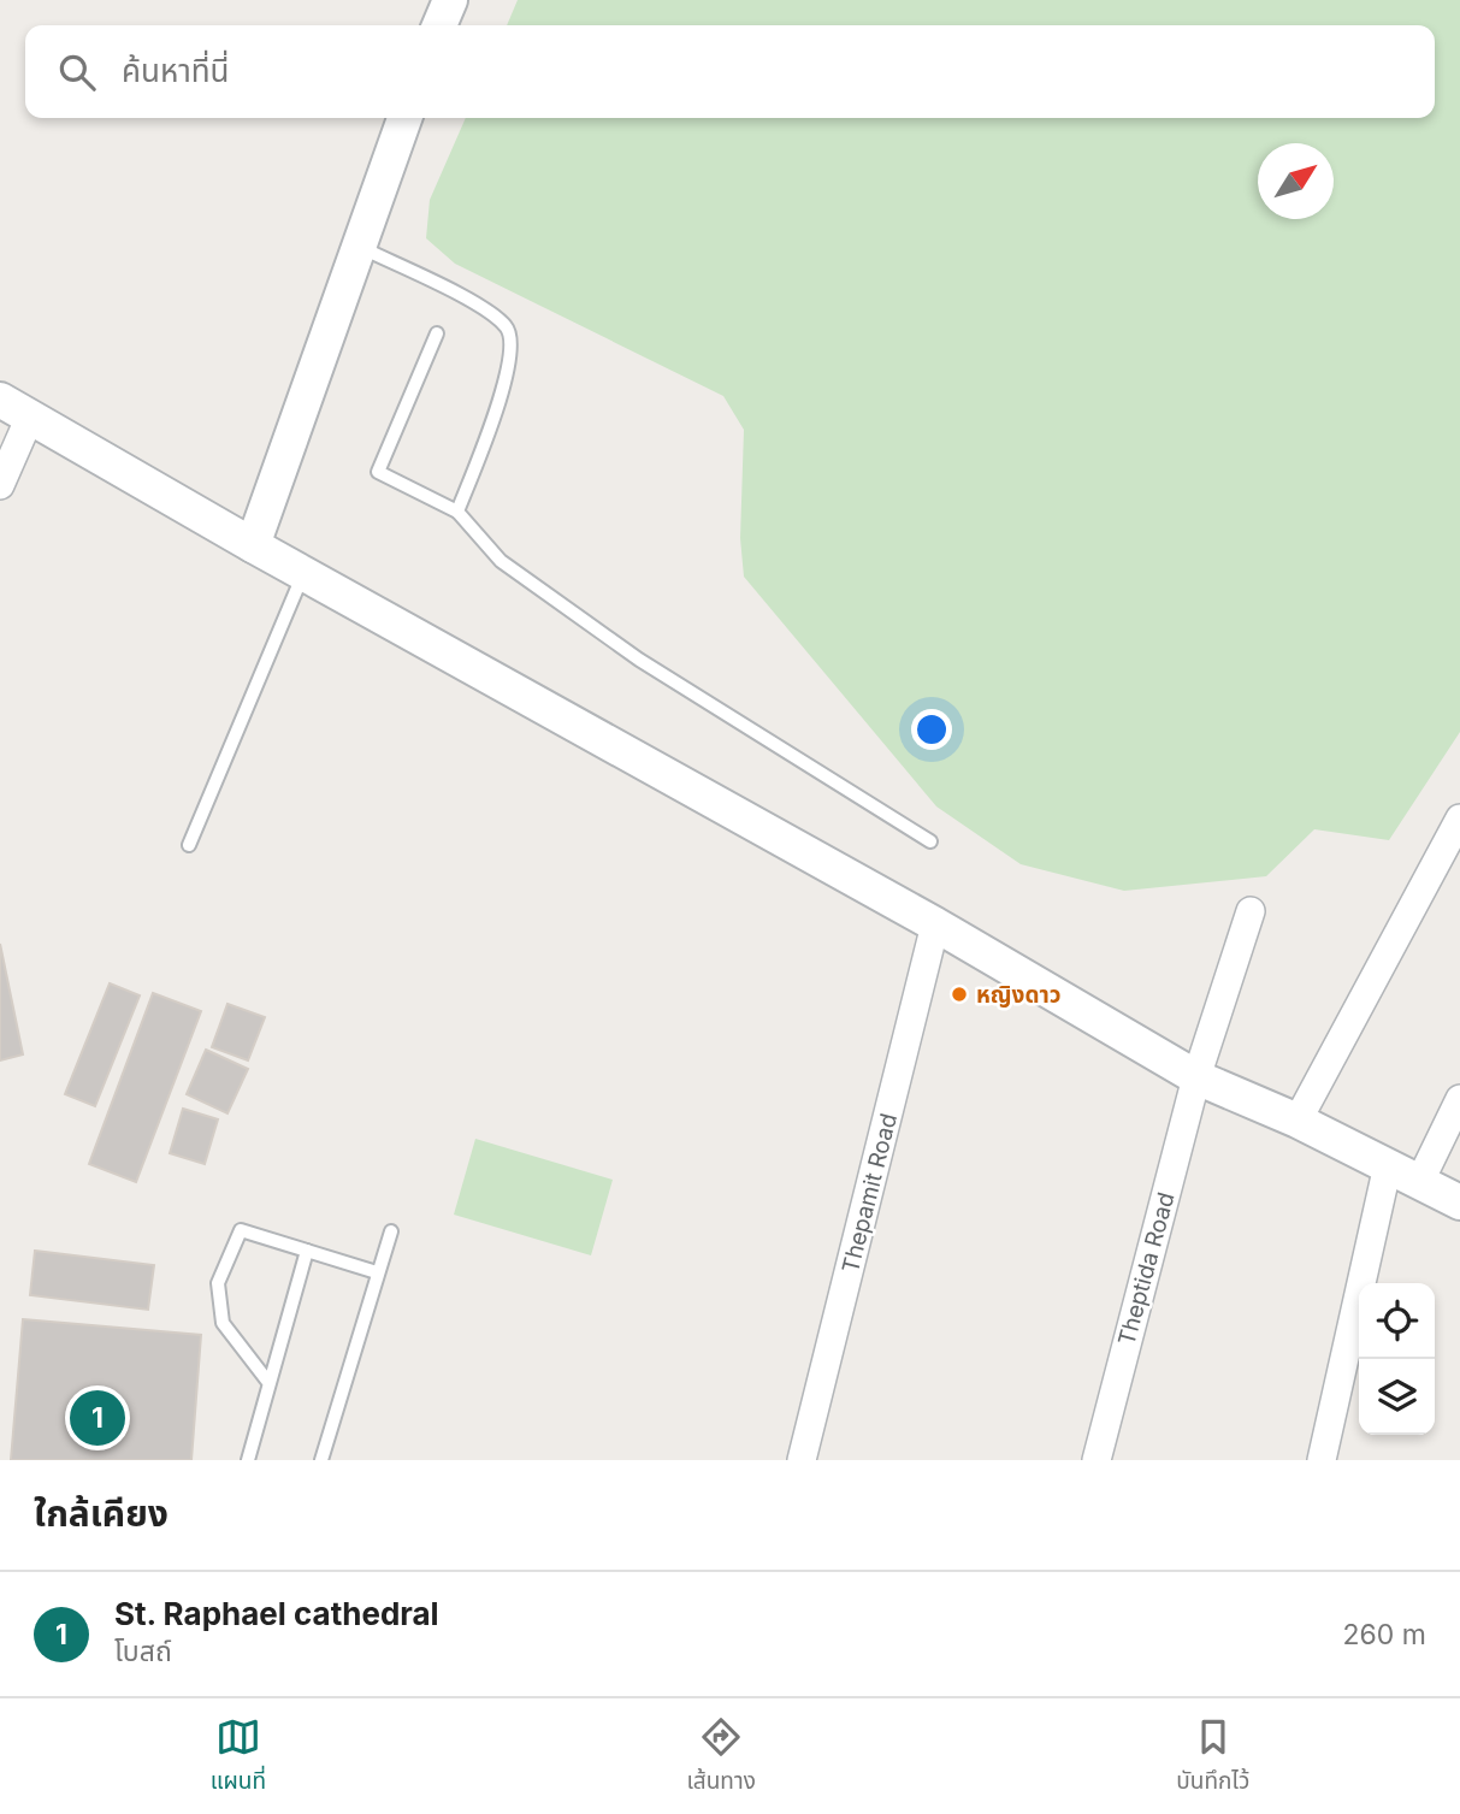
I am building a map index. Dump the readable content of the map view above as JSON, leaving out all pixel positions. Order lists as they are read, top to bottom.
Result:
{
  "streets": {
    "street": ["Thepamit Road", "Theptida Road"]
  },
  "places": ["หญิงดาว"],
  "north": "top right",
  "page": {
    "search": "ค้นหาที่นี่",
    "pins": "1",
    "heading": "ใกล้เคียง",
    "list": [
      {
        "mark": "1",
        "name": "St. Raphael cathedral",
        "note": "โบสถ์",
        "value": "260 m"
      }
    ],
    "nav": ["แผนที่", "เส้นทาง", "บันทึกไว้"]
  }
}
